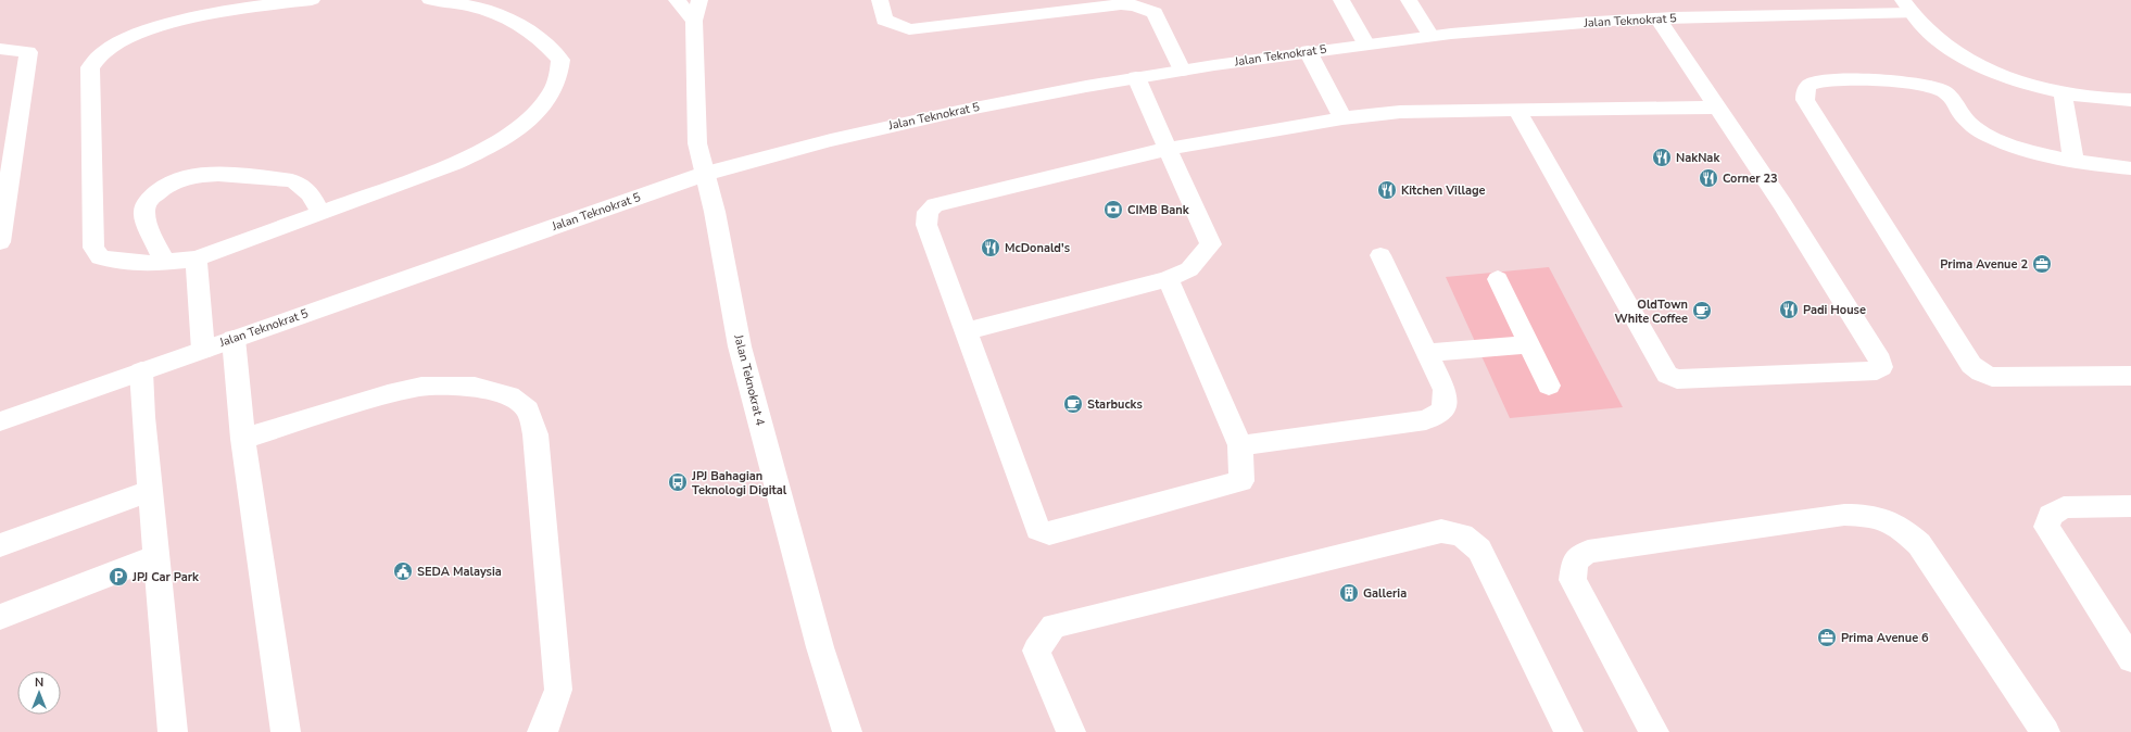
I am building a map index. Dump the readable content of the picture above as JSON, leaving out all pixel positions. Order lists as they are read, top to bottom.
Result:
{
  "streets": {
    "street": ["Jalan Teknokrat 5", "Jalan Teknokrat 4"]
  },
  "crossings": [
    ["Jalan Teknokrat 5", "Jalan Teknokrat 4"]
  ],
  "places": {
    "restaurant": [
      "NakNak",
      "Corner 23",
      "Kitchen Village",
      "McDonald's",
      "Padi House"
    ],
    "bank": ["CIMB Bank"],
    "office": ["Prima Avenue 2", "Prima Avenue 6"],
    "cafe": ["OldTown White Coffee", "Starbucks"],
    "bus stop": ["JPJ Bahagian Teknologi Digital"],
    "public building": ["SEDA Malaysia"],
    "parking": ["JPJ Car Park"],
    "building": ["Galleria"]
  },
  "north": "top"
}
